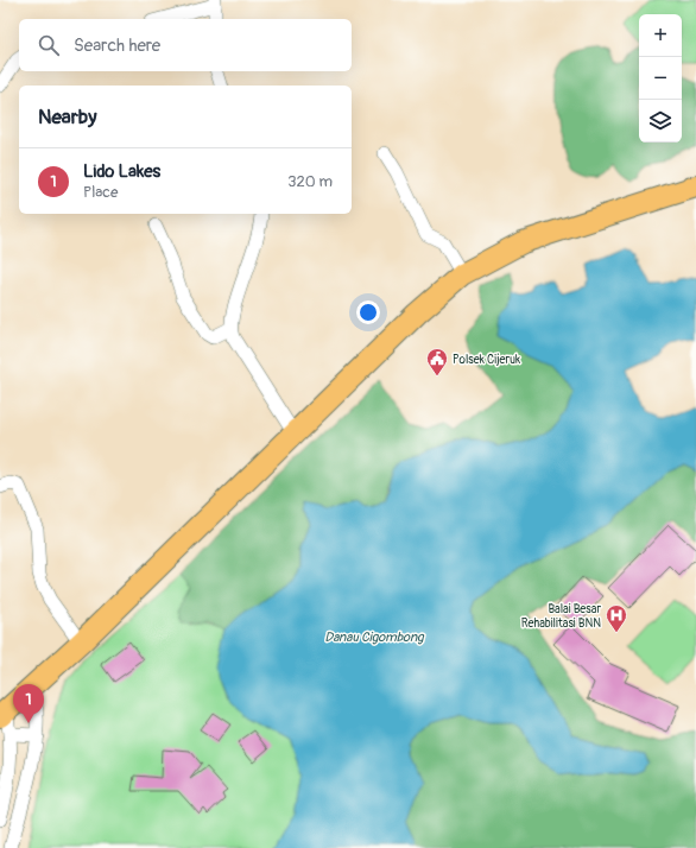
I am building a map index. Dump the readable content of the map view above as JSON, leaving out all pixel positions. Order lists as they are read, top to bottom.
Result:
{
  "water": ["Danau Cigombong"],
  "places": {
    "public building": ["Polsek Cijeruk"],
    "hospital": ["Balai Besar Rehabilitasi BNN"]
  },
  "page": {
    "map_buttons": ["+", "−"],
    "search": "Search here",
    "heading": "Nearby",
    "list": [
      {
        "mark": "1",
        "name": "Lido Lakes",
        "note": "Place",
        "value": "320 m"
      }
    ],
    "pins": "1"
  }
}
